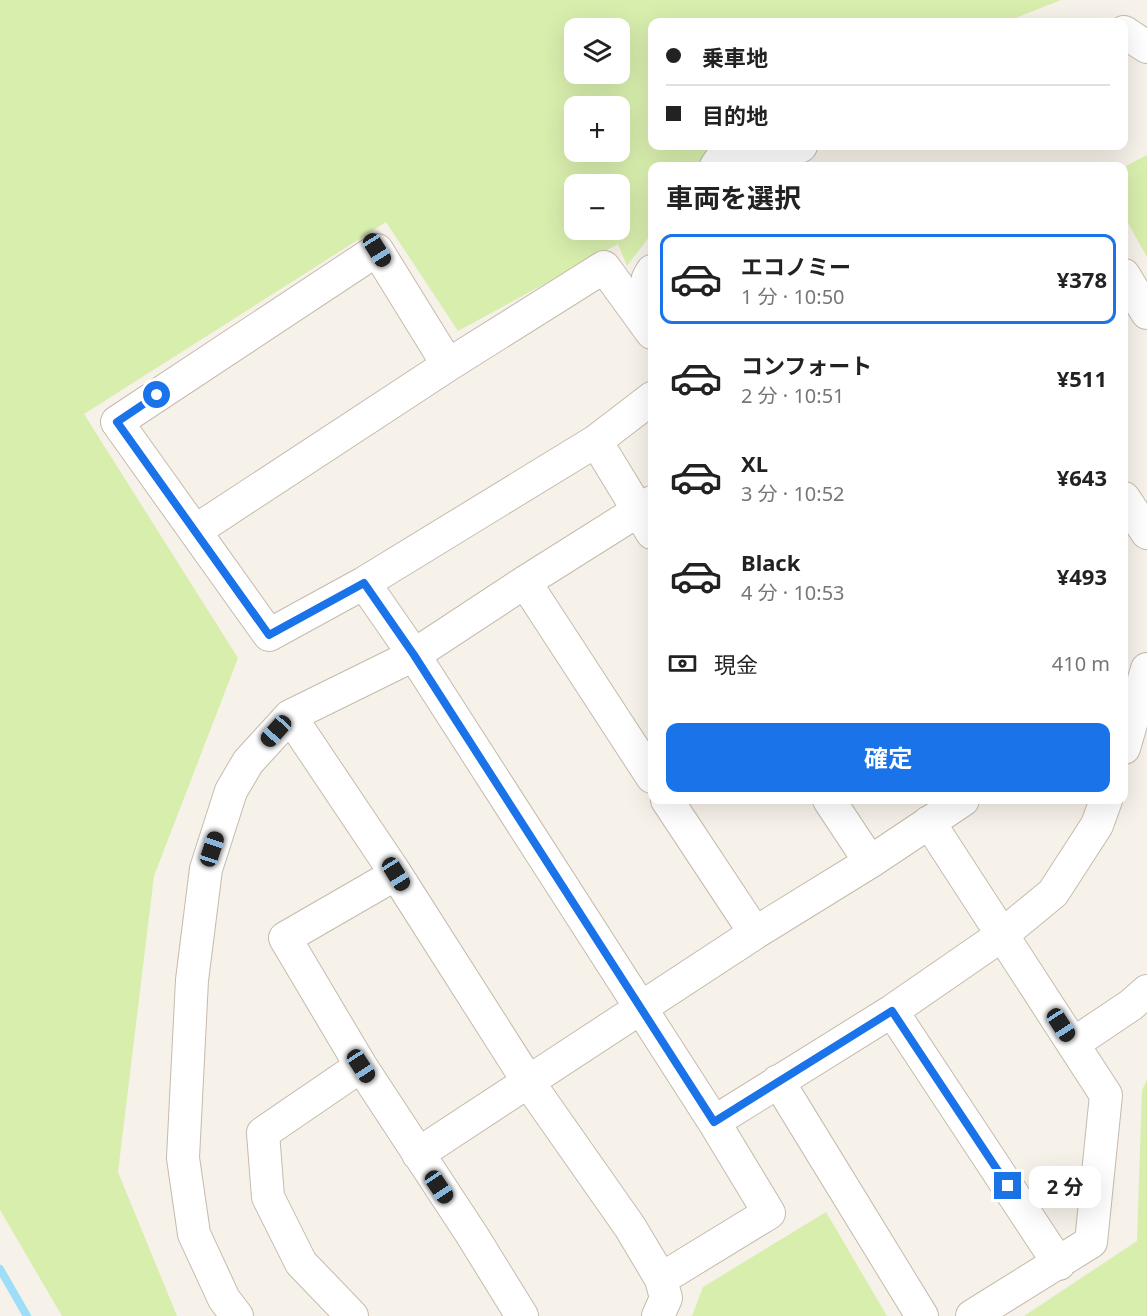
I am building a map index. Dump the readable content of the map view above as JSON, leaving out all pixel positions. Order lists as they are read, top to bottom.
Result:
{
  "page": {
    "map_buttons": ["+", "−"],
    "banner": ["乗車地", "目的地"],
    "heading": "車両を選択",
    "list": [
      {
        "name": "エコノミー",
        "note": "1 分 · 10:50",
        "value": "¥378"
      },
      {
        "name": "コンフォート",
        "note": "2 分 · 10:51",
        "value": "¥511"
      },
      {
        "name": "XL",
        "note": "3 分 · 10:52",
        "value": "¥643"
      },
      {
        "name": "Black",
        "note": "4 分 · 10:53",
        "value": "¥493"
      }
    ],
    "pay": ["現金", "410 m"],
    "buttons": "確定",
    "bubble": "2 分"
  }
}
